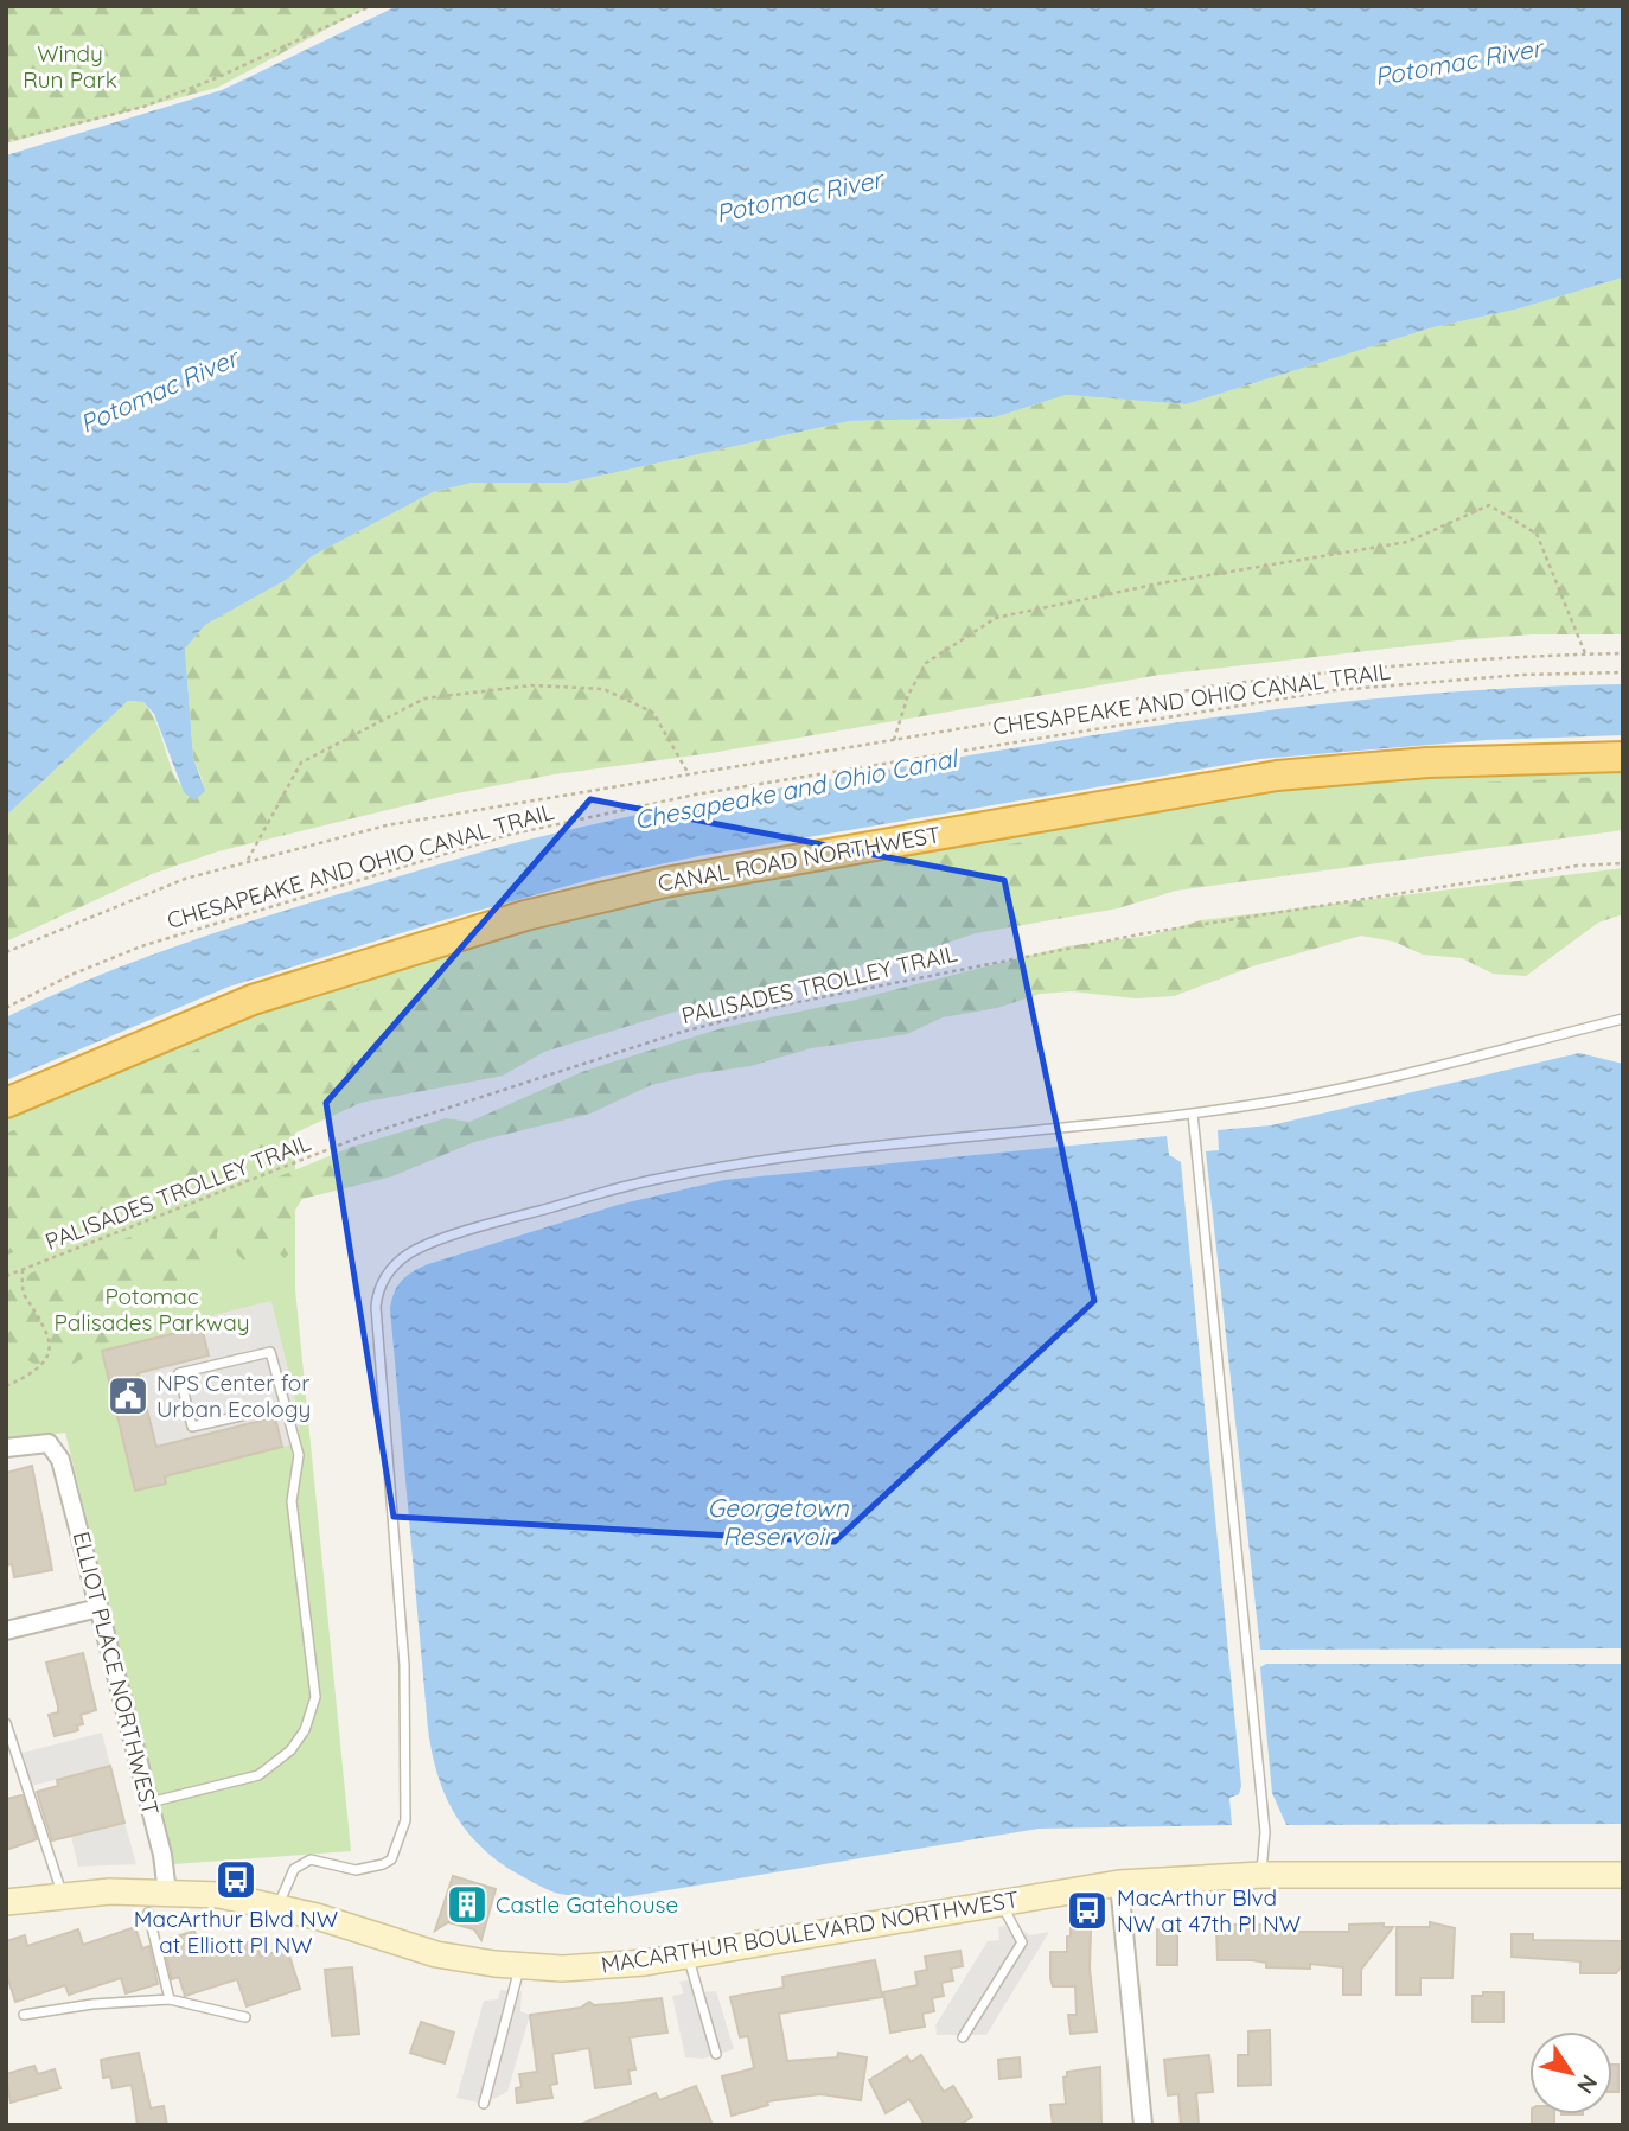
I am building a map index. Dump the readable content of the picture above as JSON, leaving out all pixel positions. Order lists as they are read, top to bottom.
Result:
{
  "streets": {
    "highway": ["CANAL ROAD NORTHWEST"],
    "main road": ["MACARTHUR BOULEVARD NORTHWEST"],
    "street": ["ELLIOT PLACE NORTHWEST"],
    "path": ["CHESAPEAKE AND OHIO CANAL TRAIL", "PALISADES TROLLEY TRAIL"]
  },
  "crossings": [
    ["ELLIOT PLACE NORTHWEST", "MACARTHUR BOULEVARD NORTHWEST"]
  ],
  "water": ["Potomac River", "Chesapeake and Ohio Canal", "Georgetown Reservoir"],
  "parks": ["Windy Run Park", "Potomac Palisades Parkway"],
  "places": {
    "public building": ["NPS Center for Urban Ecology"],
    "bus stop": ["MacArthur Blvd NW at Elliott Pl NW", "MacArthur Blvd NW at 47th Pl NW"],
    "building": ["Castle Gatehouse"]
  },
  "north": "bottom right"
}
